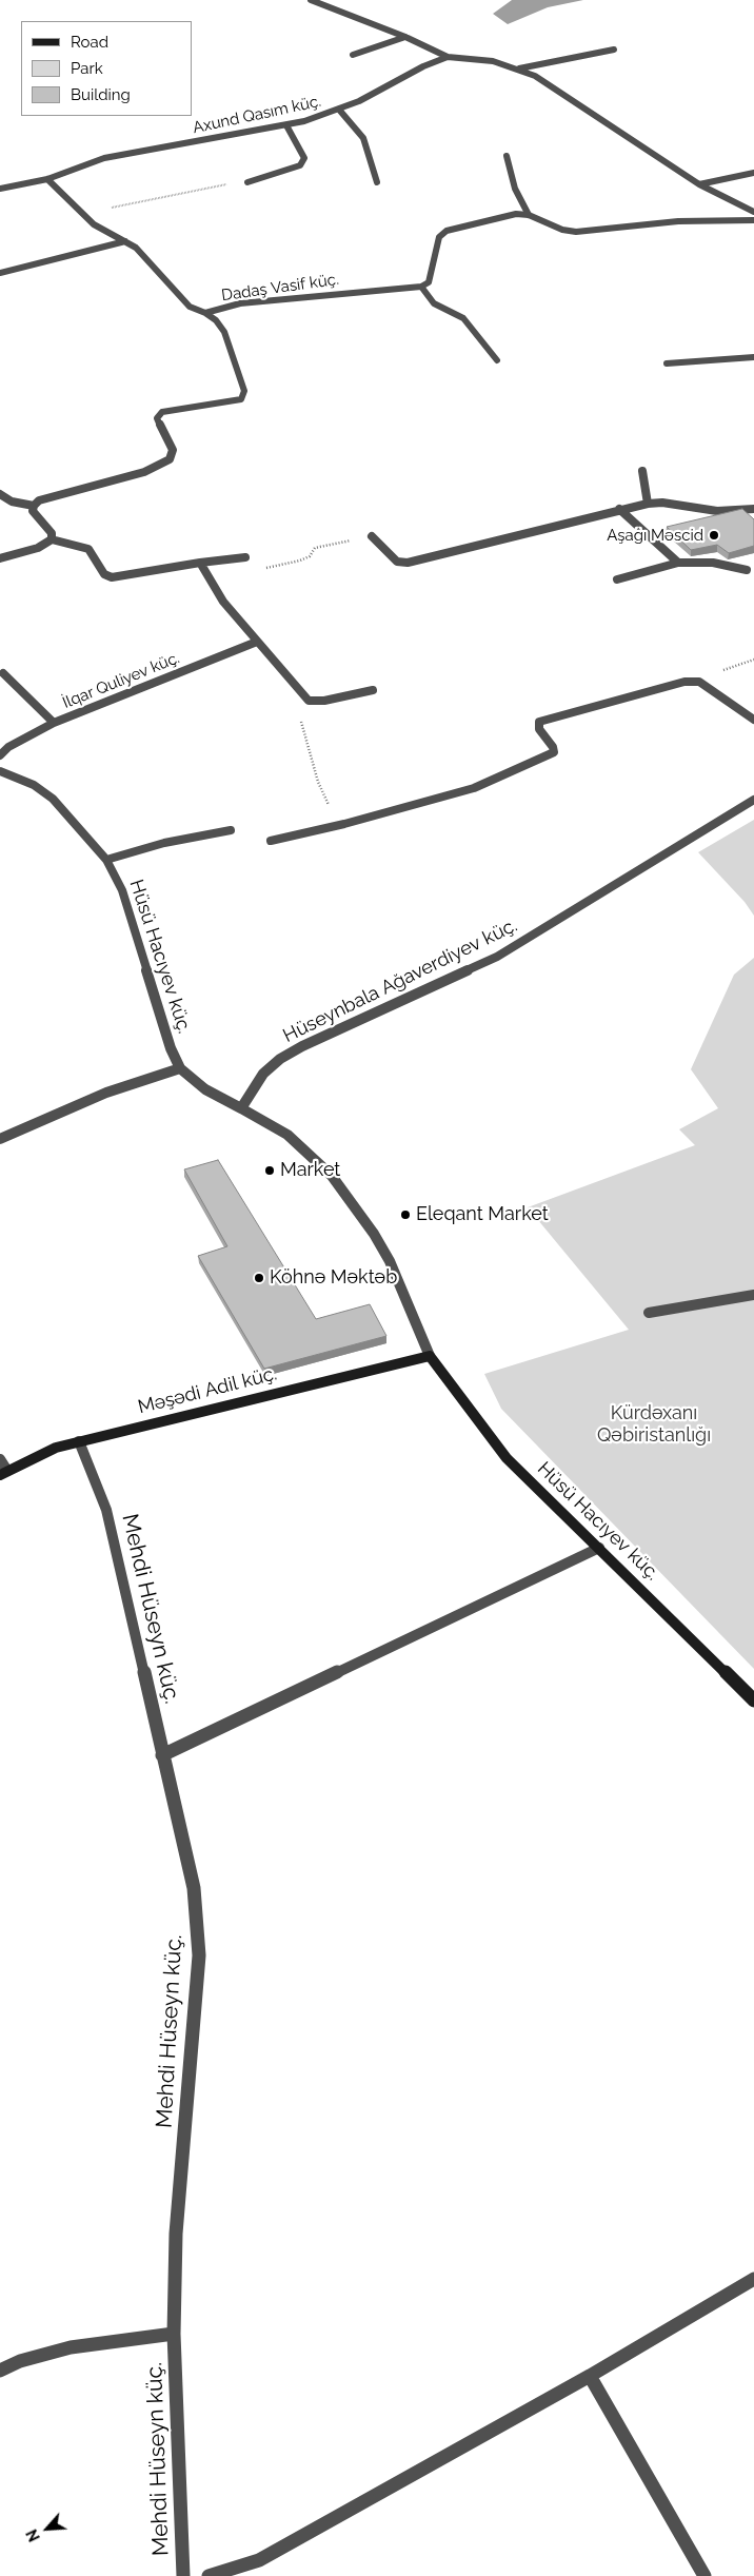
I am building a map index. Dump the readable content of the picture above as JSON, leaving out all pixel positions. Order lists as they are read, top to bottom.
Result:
{
  "streets": {
    "street": [
      "Axund Qasım küç.",
      "Dadaş Vasif küç.",
      "İlqar Quliyev küç.",
      "Hüsü Hacıyev küç.",
      "Hüseynbala Ağaverdiyev küç.",
      "Məşədi Adil küç.",
      "Mehdi Hüseyn küç."
    ]
  },
  "crossings": [
    ["Hüsü Hacıyev küç.", "Hüseynbala Ağaverdiyev küç."],
    ["Hüsü Hacıyev küç.", "Məşədi Adil küç."],
    ["Məşədi Adil küç.", "Mehdi Hüseyn küç."]
  ],
  "parks": ["Kürdəxanı Qəbiristanlığı"],
  "places": [
    "Aşağı Məscid",
    "Market",
    "Eleqant Market",
    "Köhnə Məktəb"
  ],
  "legend": ["Road", "Park", "Building"],
  "north": "bottom left"
}
